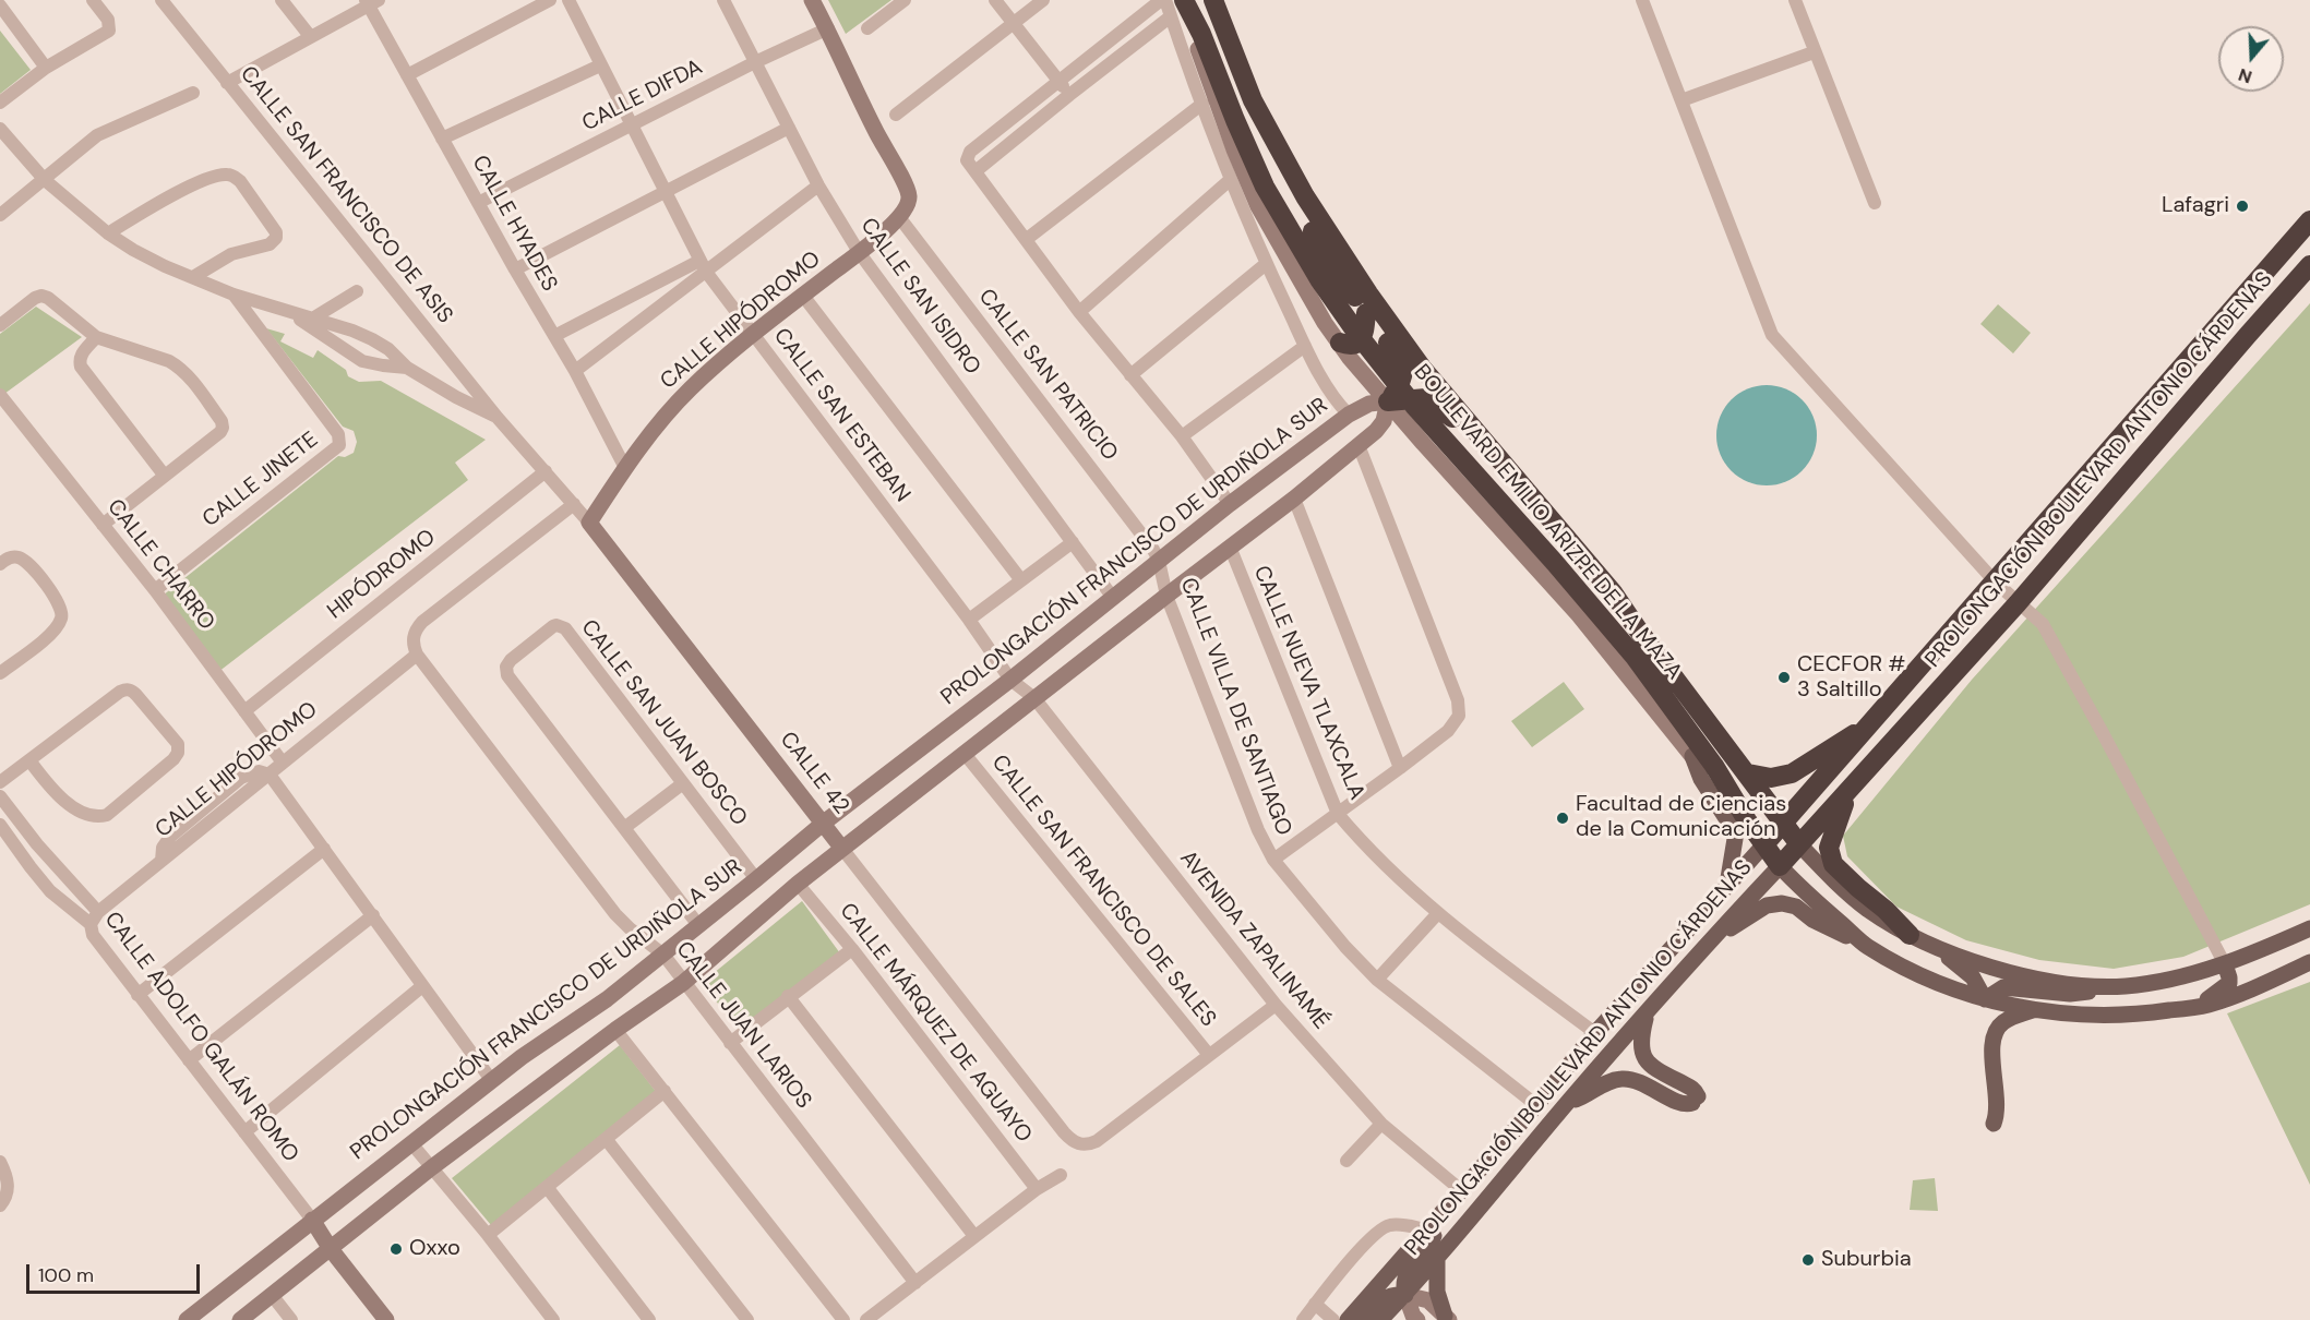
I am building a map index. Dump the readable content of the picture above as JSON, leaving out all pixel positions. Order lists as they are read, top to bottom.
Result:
{
  "streets": {
    "highway": ["PROLONGACIÓN BOULEVARD ANTONIO CÁRDENAS", "BOULEVARD EMILIO ARIZPE DE LA MAZA"],
    "main road": ["CALLE HIPÓDROMO", "PROLONGACIÓN FRANCISCO DE URDIÑOLA SUR", "CALLE 42"],
    "street": [
      "CALLE DIFDA",
      "CALLE SAN FRANCISCO DE ASIS",
      "CALLE HYADES",
      "CALLE SAN ISIDRO",
      "CALLE SAN PATRICIO",
      "CALLE SAN ESTEBAN",
      "CALLE JINETE",
      "CALLE CHARRO",
      "HIPÓDROMO",
      "CALLE NUEVA TLAXCALA",
      "CALLE VILLA DE SANTIAGO",
      "CALLE SAN JUAN BOSCO",
      "CALLE SAN FRANCISCO DE SALES",
      "AVENIDA ZAPALINAMÉ",
      "CALLE MÁRQUEZ DE AGUAYO",
      "CALLE JUAN LARIOS",
      "CALLE ADOLFO GALÁN ROMO"
    ]
  },
  "crossings": [
    ["CALLE DIFDA", "CALLE HYADES"],
    ["CALLE DIFDA", "CALLE SAN ISIDRO"],
    ["CALLE DIFDA", "CALLE HIPÓDROMO"],
    ["CALLE DIFDA", "CALLE SAN ESTEBAN"],
    ["CALLE SAN FRANCISCO DE ASIS", "CALLE 42"],
    ["CALLE HYADES", "CALLE HIPÓDROMO"],
    ["CALLE SAN ISIDRO", "CALLE HIPÓDROMO"],
    ["CALLE SAN ISIDRO", "PROLONGACIÓN FRANCISCO DE URDIÑOLA SUR"],
    ["CALLE HIPÓDROMO", "CALLE SAN PATRICIO"],
    ["CALLE HIPÓDROMO", "CALLE SAN ESTEBAN"],
    ["CALLE HIPÓDROMO", "CALLE CHARRO"],
    ["CALLE HIPÓDROMO", "CALLE 42"],
    ["CALLE HIPÓDROMO", "CALLE JUAN LARIOS"],
    ["CALLE HIPÓDROMO", "CALLE ADOLFO GALÁN ROMO"],
    ["CALLE SAN PATRICIO", "PROLONGACIÓN FRANCISCO DE URDIÑOLA SUR"],
    ["CALLE SAN PATRICIO", "CALLE VILLA DE SANTIAGO"],
    ["CALLE SAN ESTEBAN", "PROLONGACIÓN FRANCISCO DE URDIÑOLA SUR"],
    ["CALLE SAN ESTEBAN", "AVENIDA ZAPALINAMÉ"],
    ["PROLONGACIÓN BOULEVARD ANTONIO CÁRDENAS", "BOULEVARD EMILIO ARIZPE DE LA MAZA"],
    ["PROLONGACIÓN BOULEVARD ANTONIO CÁRDENAS", "CALLE NUEVA TLAXCALA"],
    ["PROLONGACIÓN BOULEVARD ANTONIO CÁRDENAS", "CALLE VILLA DE SANTIAGO"],
    ["PROLONGACIÓN BOULEVARD ANTONIO CÁRDENAS", "AVENIDA ZAPALINAMÉ"],
    ["CALLE JINETE", "CALLE CHARRO"],
    ["PROLONGACIÓN FRANCISCO DE URDIÑOLA SUR", "CALLE VILLA DE SANTIAGO"],
    ["PROLONGACIÓN FRANCISCO DE URDIÑOLA SUR", "CALLE SAN JUAN BOSCO"],
    ["PROLONGACIÓN FRANCISCO DE URDIÑOLA SUR", "CALLE 42"],
    ["PROLONGACIÓN FRANCISCO DE URDIÑOLA SUR", "CALLE JUAN LARIOS"],
    ["PROLONGACIÓN FRANCISCO DE URDIÑOLA SUR", "CALLE ADOLFO GALÁN ROMO"],
    ["CALLE CHARRO", "HIPÓDROMO"],
    ["HIPÓDROMO", "CALLE 42"],
    ["CALLE 42", "CALLE SAN FRANCISCO DE SALES"]
  ],
  "places": [
    "Lafagri",
    "CECFOR # 3 Saltillo",
    "Facultad de Ciencias de la Comunicación",
    "Oxxo",
    "Suburbia"
  ],
  "scale_bar": "100 m",
  "north": "bottom"
}
